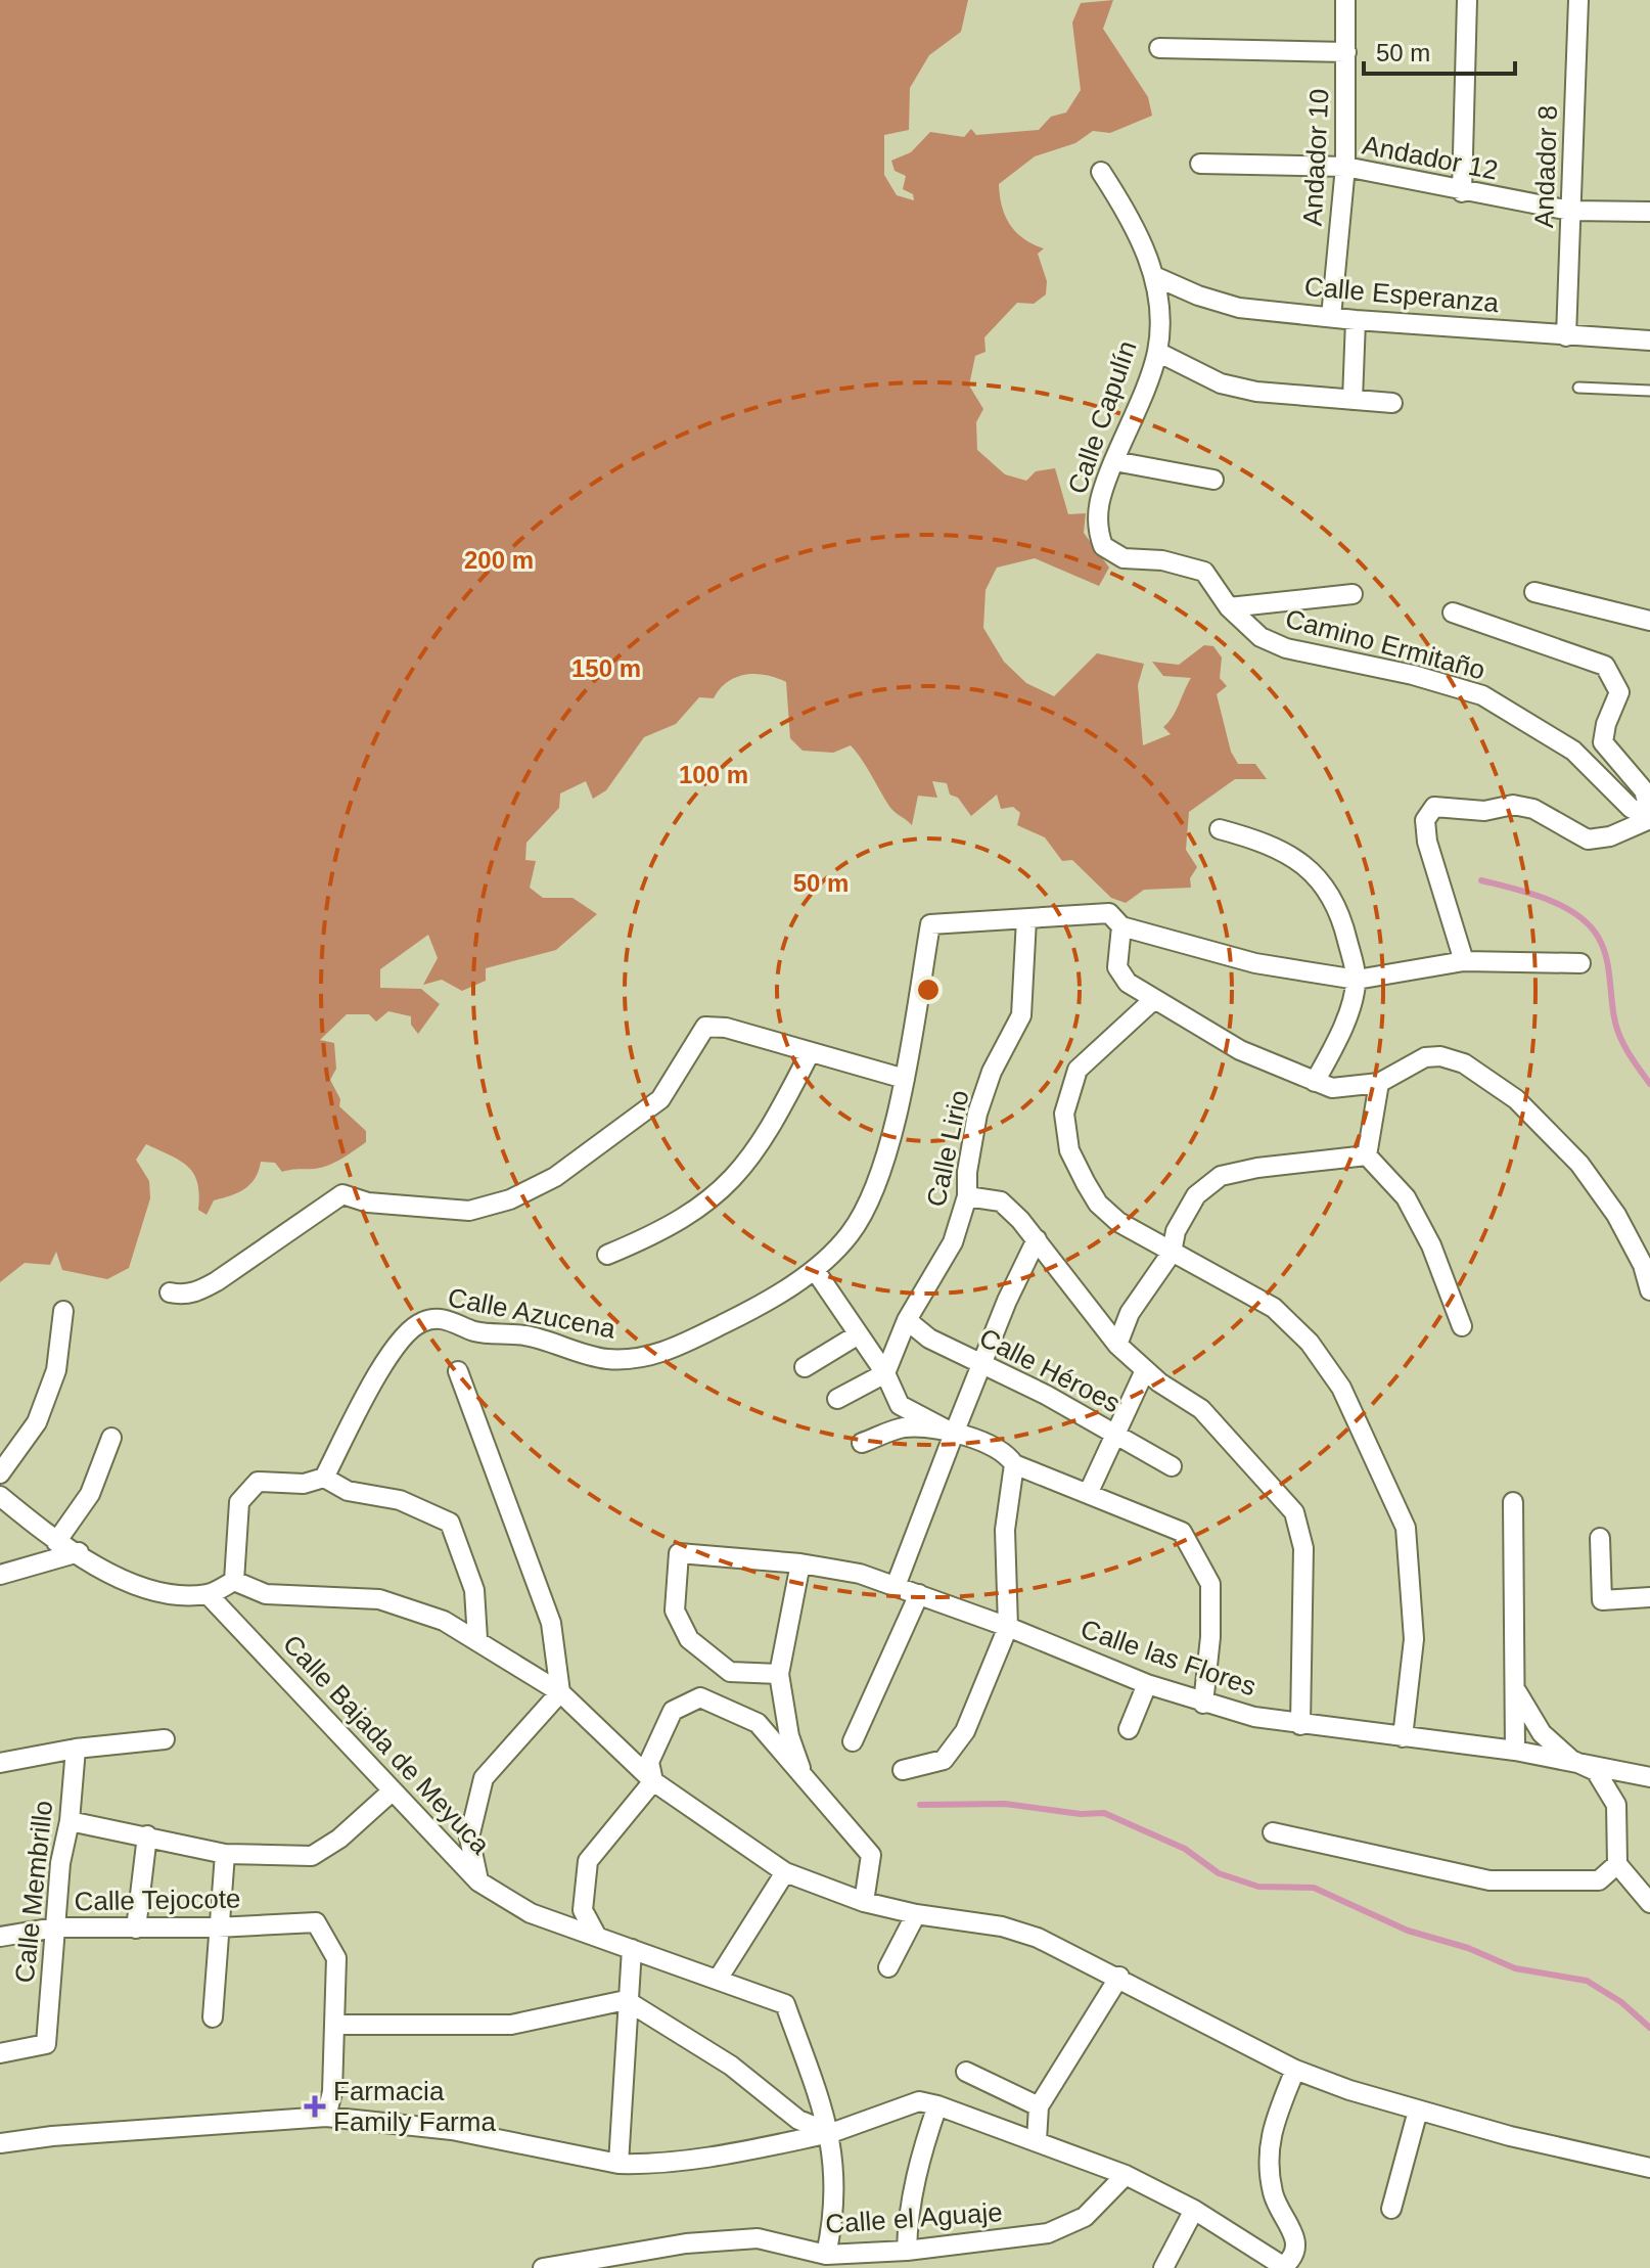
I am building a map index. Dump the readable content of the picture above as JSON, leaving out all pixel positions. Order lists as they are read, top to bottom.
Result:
{
  "streets": {
    "street": [
      "Andador 10",
      "Andador 12",
      "Andador 8",
      "Calle Esperanza",
      "Calle Capulín",
      "Camino Ermitaño",
      "Calle Lirio",
      "Calle Azucena",
      "Calle Héroes",
      "Calle las Flores",
      "Calle Bajada de Meyuca",
      "Calle Membrillo",
      "Calle Tejocote",
      "Calle el Aguaje"
    ]
  },
  "crossings": [
    ["Andador 10", "Andador 12"],
    ["Andador 10", "Calle Esperanza"],
    ["Andador 12", "Andador 8"],
    ["Andador 8", "Calle Esperanza"],
    ["Calle Esperanza", "Calle Capulín"],
    ["Calle Capulín", "Camino Ermitaño"],
    ["Calle Lirio", "Calle Azucena"],
    ["Calle Lirio", "Calle Héroes"],
    ["Calle Bajada de Meyuca", "Calle el Aguaje"],
    ["Calle Membrillo", "Calle Tejocote"]
  ],
  "places": {
    "health": ["Farmacia Family Farma"]
  },
  "scale_bar": "50 m",
  "rings": [
    "200 m",
    "150 m",
    "100 m",
    "50 m"
  ]
}
